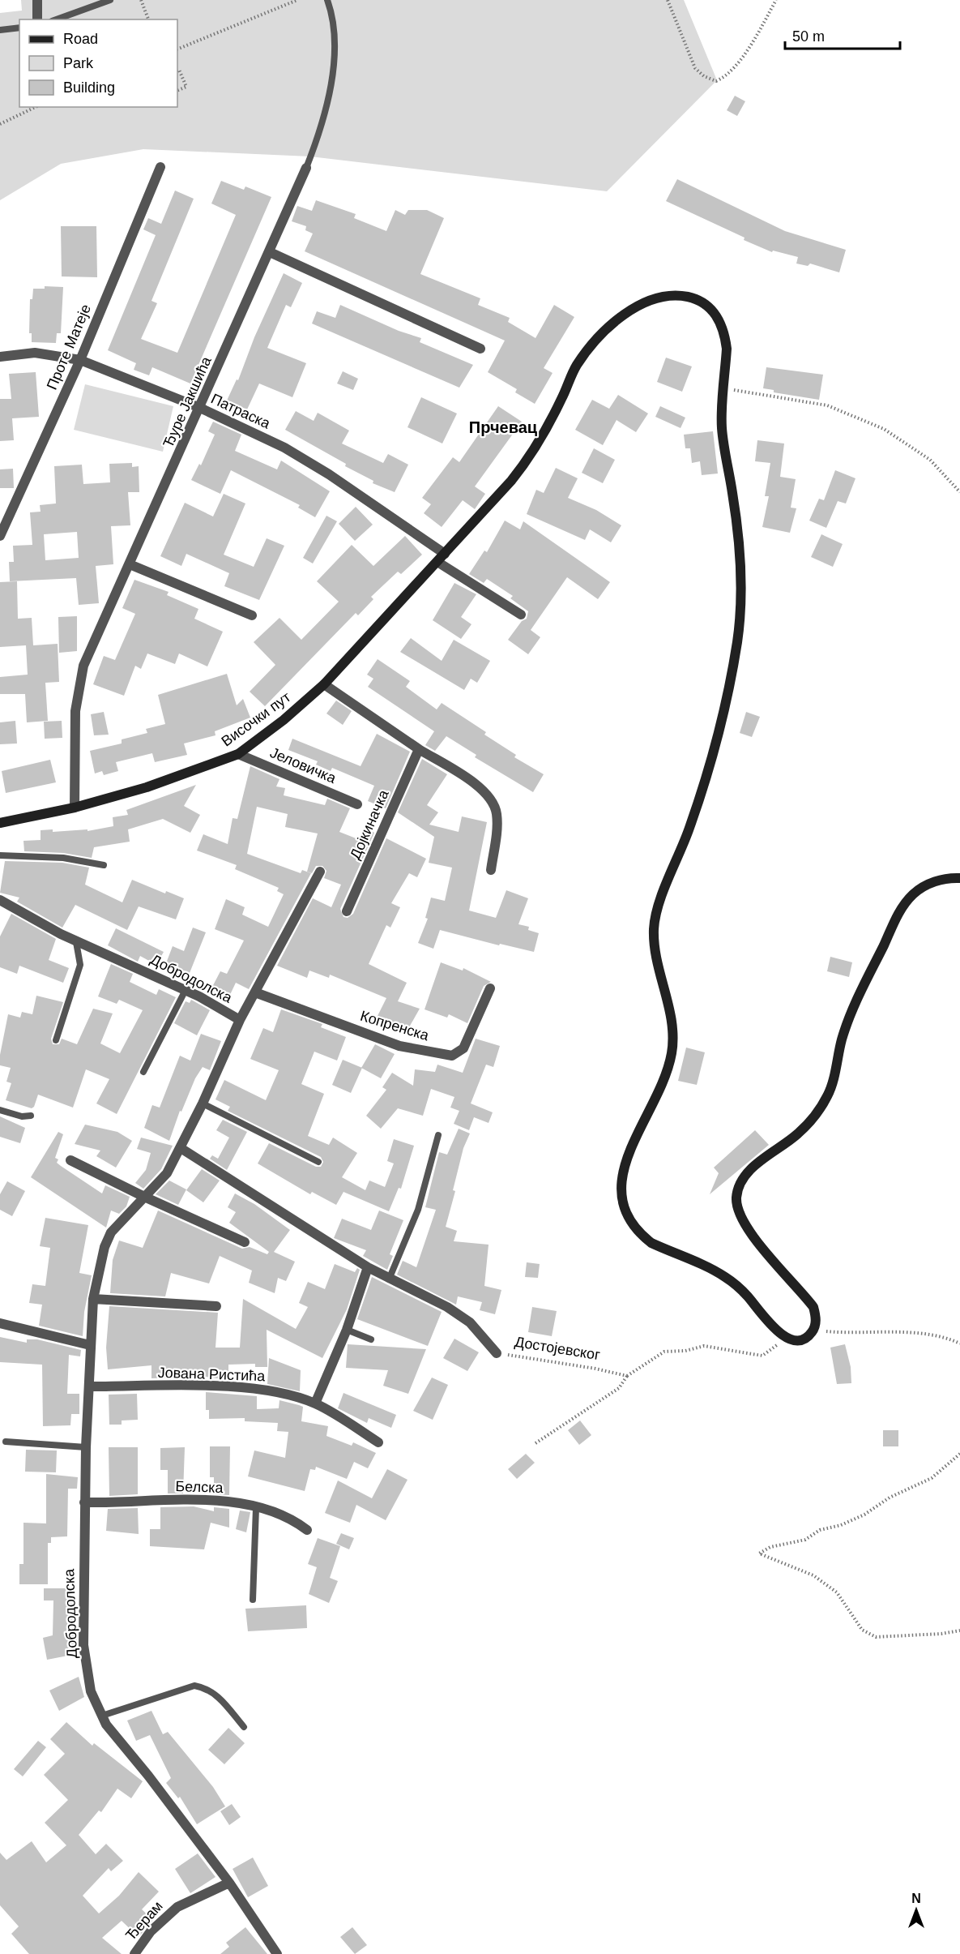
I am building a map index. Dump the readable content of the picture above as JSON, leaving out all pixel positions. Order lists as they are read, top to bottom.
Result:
{
  "streets": {
    "main road": ["Височки пут"],
    "street": [
      "Проте Матеје",
      "Ђуре Јакшића",
      "Патраска",
      "Јеловичка",
      "Дојкиначка",
      "Добродолска",
      "Копренска",
      "Достојевског",
      "Јована Ристића",
      "Белска",
      "Ђерам"
    ]
  },
  "crossings": [
    ["Проте Матеје", "Патраска"],
    ["Ђуре Јакшића", "Патраска"],
    ["Ђуре Јакшића", "Височки пут"],
    ["Патраска", "Височки пут"],
    ["Височки пут", "Јеловичка"],
    ["Добродолска", "Достојевског"],
    ["Добродолска", "Јована Ристића"],
    ["Добродолска", "Белска"],
    ["Добродолска", "Ђерам"]
  ],
  "districts": ["Прчевац"],
  "legend": ["Road", "Park", "Building"],
  "scale_bar": "50 m",
  "north": "top"
}
